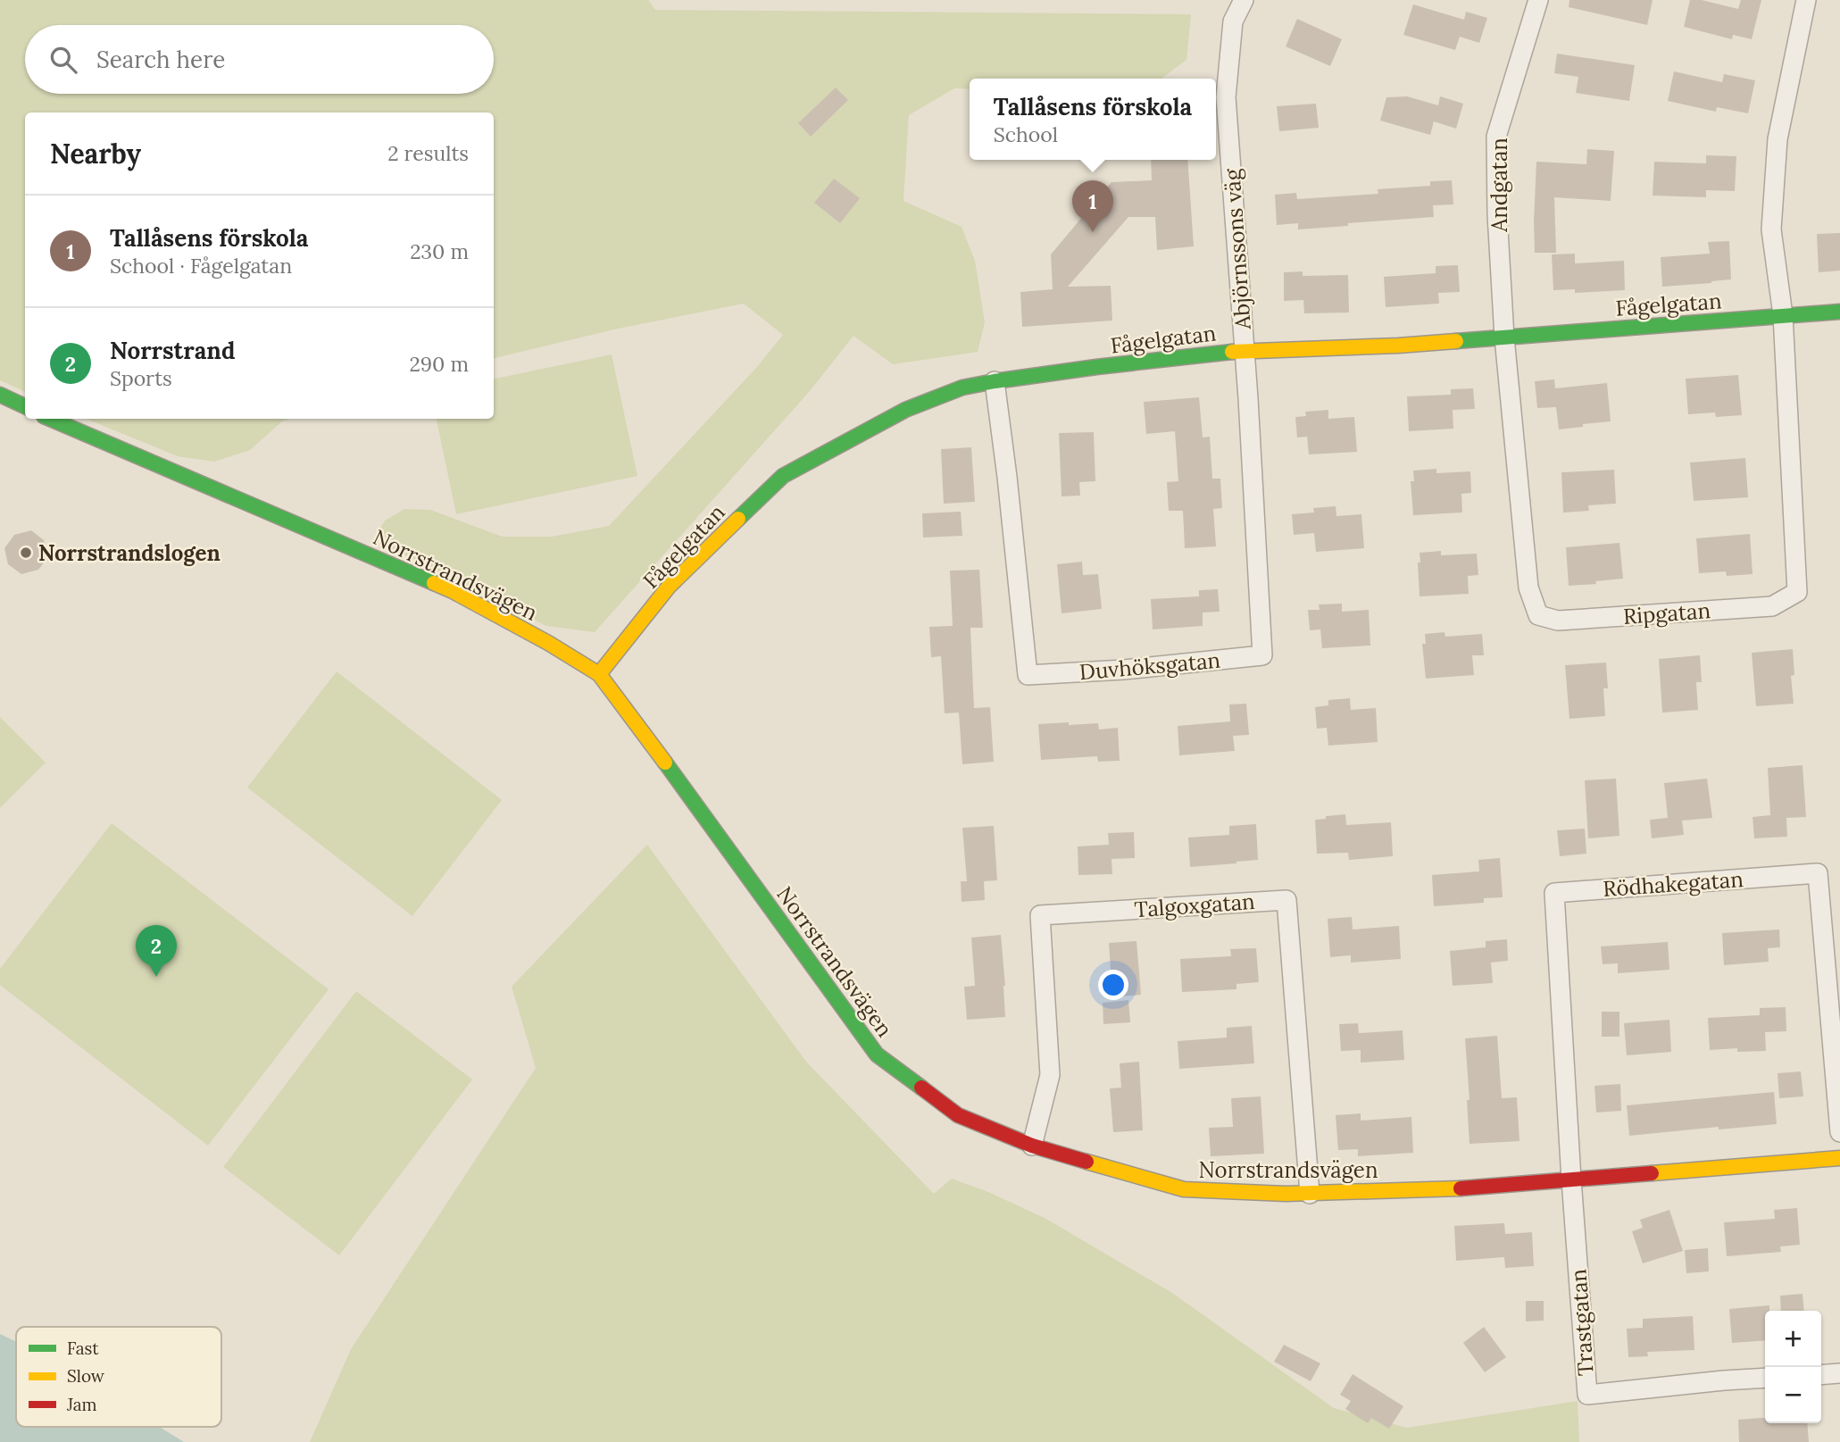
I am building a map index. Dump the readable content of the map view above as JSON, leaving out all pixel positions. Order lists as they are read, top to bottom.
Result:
{
  "streets": {
    "street": [
      "Andgatan",
      "Abjörnssons väg",
      "Fågelgatan",
      "Norrstrandsvägen",
      "Ripgatan",
      "Duvhöksgatan",
      "Rödhakegatan",
      "Talgoxgatan",
      "Trastgatan"
    ]
  },
  "crossings": [
    ["Andgatan", "Fågelgatan"],
    ["Andgatan", "Ripgatan"],
    ["Abjörnssons väg", "Fågelgatan"],
    ["Abjörnssons väg", "Duvhöksgatan"],
    ["Fågelgatan", "Norrstrandsvägen"],
    ["Fågelgatan", "Ripgatan"],
    ["Fågelgatan", "Duvhöksgatan"],
    ["Norrstrandsvägen", "Rödhakegatan"],
    ["Norrstrandsvägen", "Talgoxgatan"],
    ["Norrstrandsvägen", "Trastgatan"],
    ["Rödhakegatan", "Trastgatan"]
  ],
  "places": ["Norrstrandslogen"],
  "legend": ["Fast", "Slow", "Jam"],
  "page": {
    "search": "Search here",
    "popup": ["Tallåsens förskola", "School"],
    "heading": ["Nearby", "2 results"],
    "pins": ["1", "2"],
    "list": [
      {
        "mark": "1",
        "name": "Tallåsens förskola",
        "note": "School · Fågelgatan",
        "value": "230 m"
      },
      {
        "mark": "2",
        "name": "Norrstrand",
        "note": "Sports",
        "value": "290 m"
      }
    ],
    "map_buttons": ["+", "−"]
  }
}
